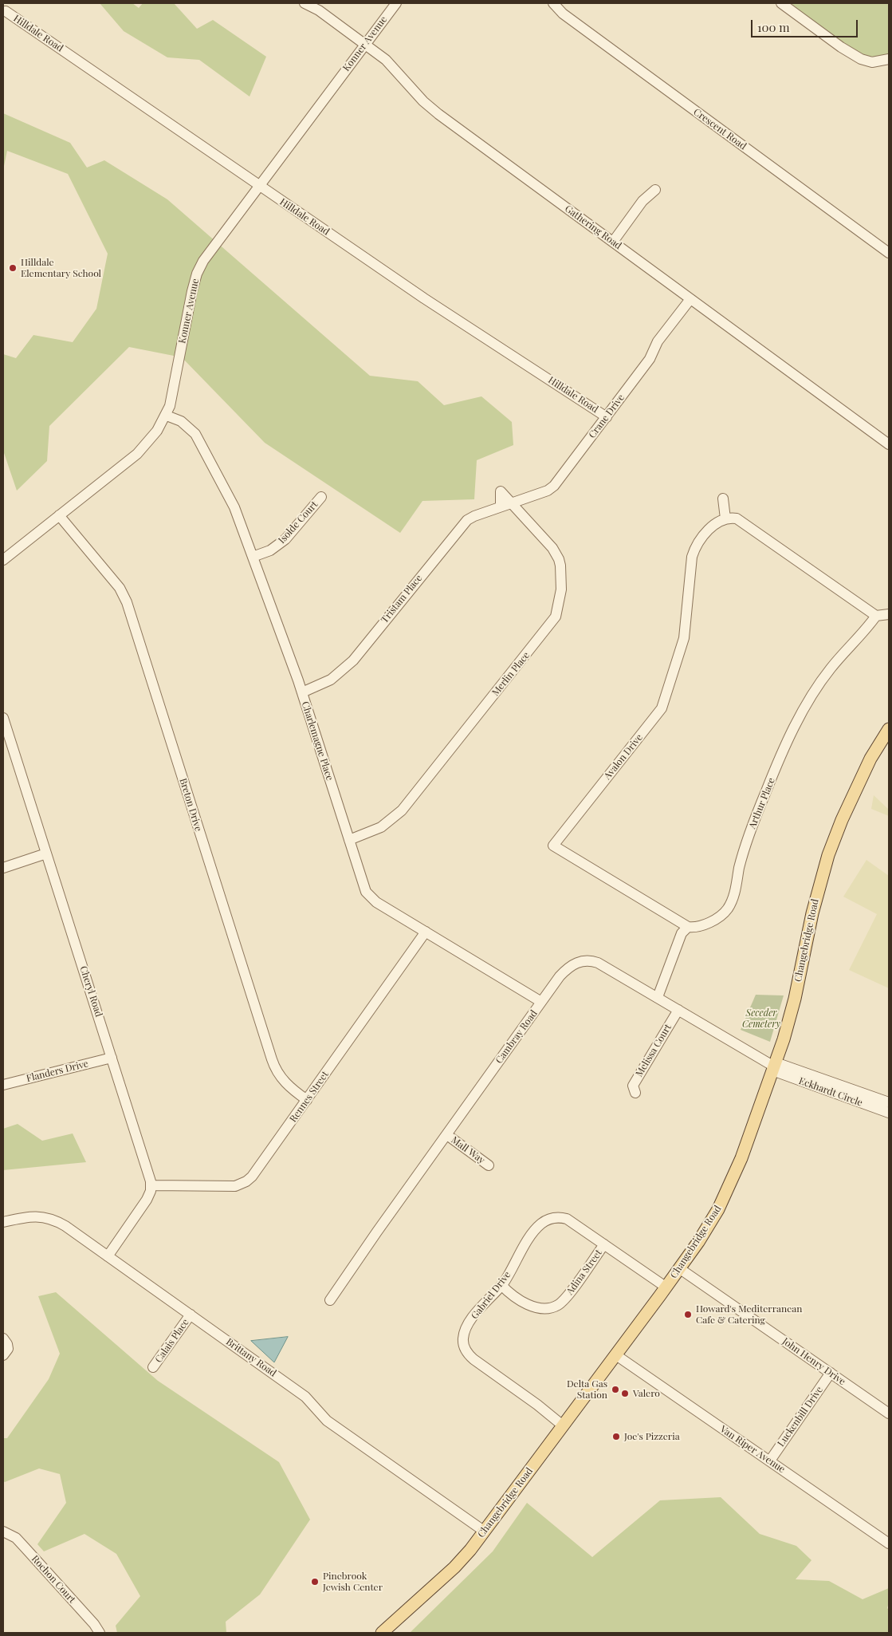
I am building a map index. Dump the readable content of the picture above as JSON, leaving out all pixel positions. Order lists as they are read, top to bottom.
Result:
{
  "streets": {
    "main road": ["Changebridge Road"],
    "street": [
      "Hilldale Road",
      "Konner Avenue",
      "Crescent Road",
      "Gathering Road",
      "Crane Drive",
      "Isolde Court",
      "Tristam Place",
      "Merlin Place",
      "Charlemagne Place",
      "Avalon Drive",
      "Arthur Place",
      "Breton Drive",
      "Cheryl Road",
      "Cambray Road",
      "Melissa Court",
      "Flanders Drive",
      "Eckhardt Circle",
      "Rennes Street",
      "Mall Way",
      "Adina Street",
      "Gabriel Drive",
      "Calais Place",
      "Brittany Road",
      "John Henry Drive",
      "Luckenbill Drive",
      "Van Riper Avenue",
      "Rochon Court"
    ]
  },
  "crossings": [
    ["Hilldale Road", "Konner Avenue"],
    ["Hilldale Road", "Crane Drive"],
    ["Konner Avenue", "Gathering Road"],
    ["Konner Avenue", "Charlemagne Place"],
    ["Konner Avenue", "Breton Drive"],
    ["Gathering Road", "Crane Drive"],
    ["Crane Drive", "Tristam Place"],
    ["Crane Drive", "Merlin Place"],
    ["Isolde Court", "Charlemagne Place"],
    ["Tristam Place", "Merlin Place"],
    ["Tristam Place", "Charlemagne Place"],
    ["Merlin Place", "Charlemagne Place"],
    ["Charlemagne Place", "Cambray Road"],
    ["Charlemagne Place", "Rennes Street"],
    ["Avalon Drive", "Arthur Place"],
    ["Breton Drive", "Rennes Street"],
    ["Changebridge Road", "Cambray Road"],
    ["Changebridge Road", "Eckhardt Circle"],
    ["Changebridge Road", "Gabriel Drive"],
    ["Changebridge Road", "Brittany Road"],
    ["Changebridge Road", "John Henry Drive"],
    ["Changebridge Road", "Van Riper Avenue"],
    ["Cheryl Road", "Flanders Drive"],
    ["Cheryl Road", "Rennes Street"],
    ["Cambray Road", "Melissa Court"],
    ["Cambray Road", "Eckhardt Circle"],
    ["Cambray Road", "Mall Way"],
    ["Adina Street", "Gabriel Drive"],
    ["Calais Place", "Brittany Road"],
    ["John Henry Drive", "Luckenbill Drive"],
    ["Luckenbill Drive", "Van Riper Avenue"]
  ],
  "parks": ["Seceder Cemetery"],
  "places": [
    "Hilldale Elementary School",
    "Howard's Mediterranean Cafe & Catering",
    "Delta Gas Station",
    "Valero",
    "Joe's Pizzeria",
    "Pinebrook Jewish Center"
  ],
  "scale_bar": "100 m"
}
